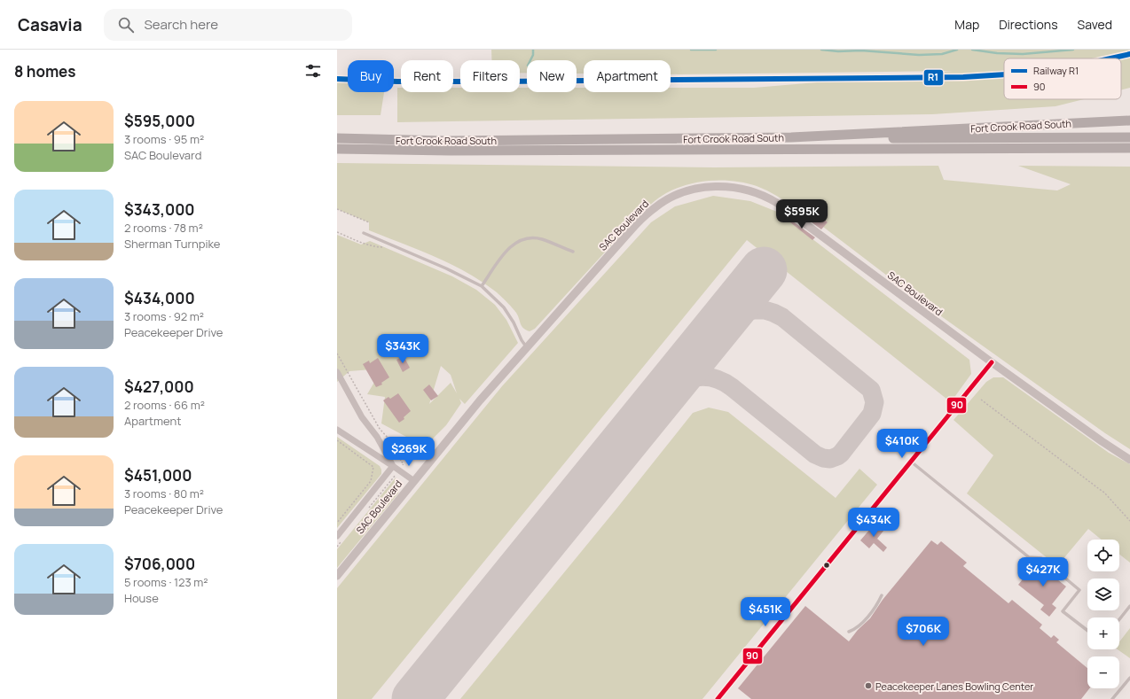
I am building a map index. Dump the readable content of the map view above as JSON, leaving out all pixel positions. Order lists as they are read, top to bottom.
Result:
{
  "streets": {
    "main road": ["Fort Crook Road South"],
    "street": ["SAC Boulevard"]
  },
  "places": ["Peacekeeper Lanes Bowling Center"],
  "lines": ["rail line R1", "transit line 90"],
  "legend": ["Railway R1", "90"],
  "page": {
    "header": "Casavia",
    "search": "Search here",
    "nav": ["Map", "Directions", "Saved"],
    "heading": "8 homes",
    "chip": [
      "Buy",
      "Rent",
      "Filters",
      "New",
      "Apartment"
    ],
    "list": [
      {
        "name": "$595,000",
        "note": "3 rooms · 95 m² · SAC Boulevard"
      },
      {
        "name": "$343,000",
        "note": "2 rooms · 78 m² · Sherman Turnpike"
      },
      {
        "name": "$434,000",
        "note": "3 rooms · 92 m² · Peacekeeper Drive"
      },
      {
        "name": "$427,000",
        "note": "2 rooms · 66 m² · Apartment"
      },
      {
        "name": "$451,000",
        "note": "3 rooms · 80 m² · Peacekeeper Drive"
      },
      {
        "name": "$706,000",
        "note": "5 rooms · 123 m² · House"
      }
    ],
    "price": [
      "$595K",
      "$343K",
      "$410K",
      "$269K",
      "$434K",
      "$427K",
      "$451K",
      "$706K"
    ],
    "map_buttons": ["+", "−"]
  }
}
